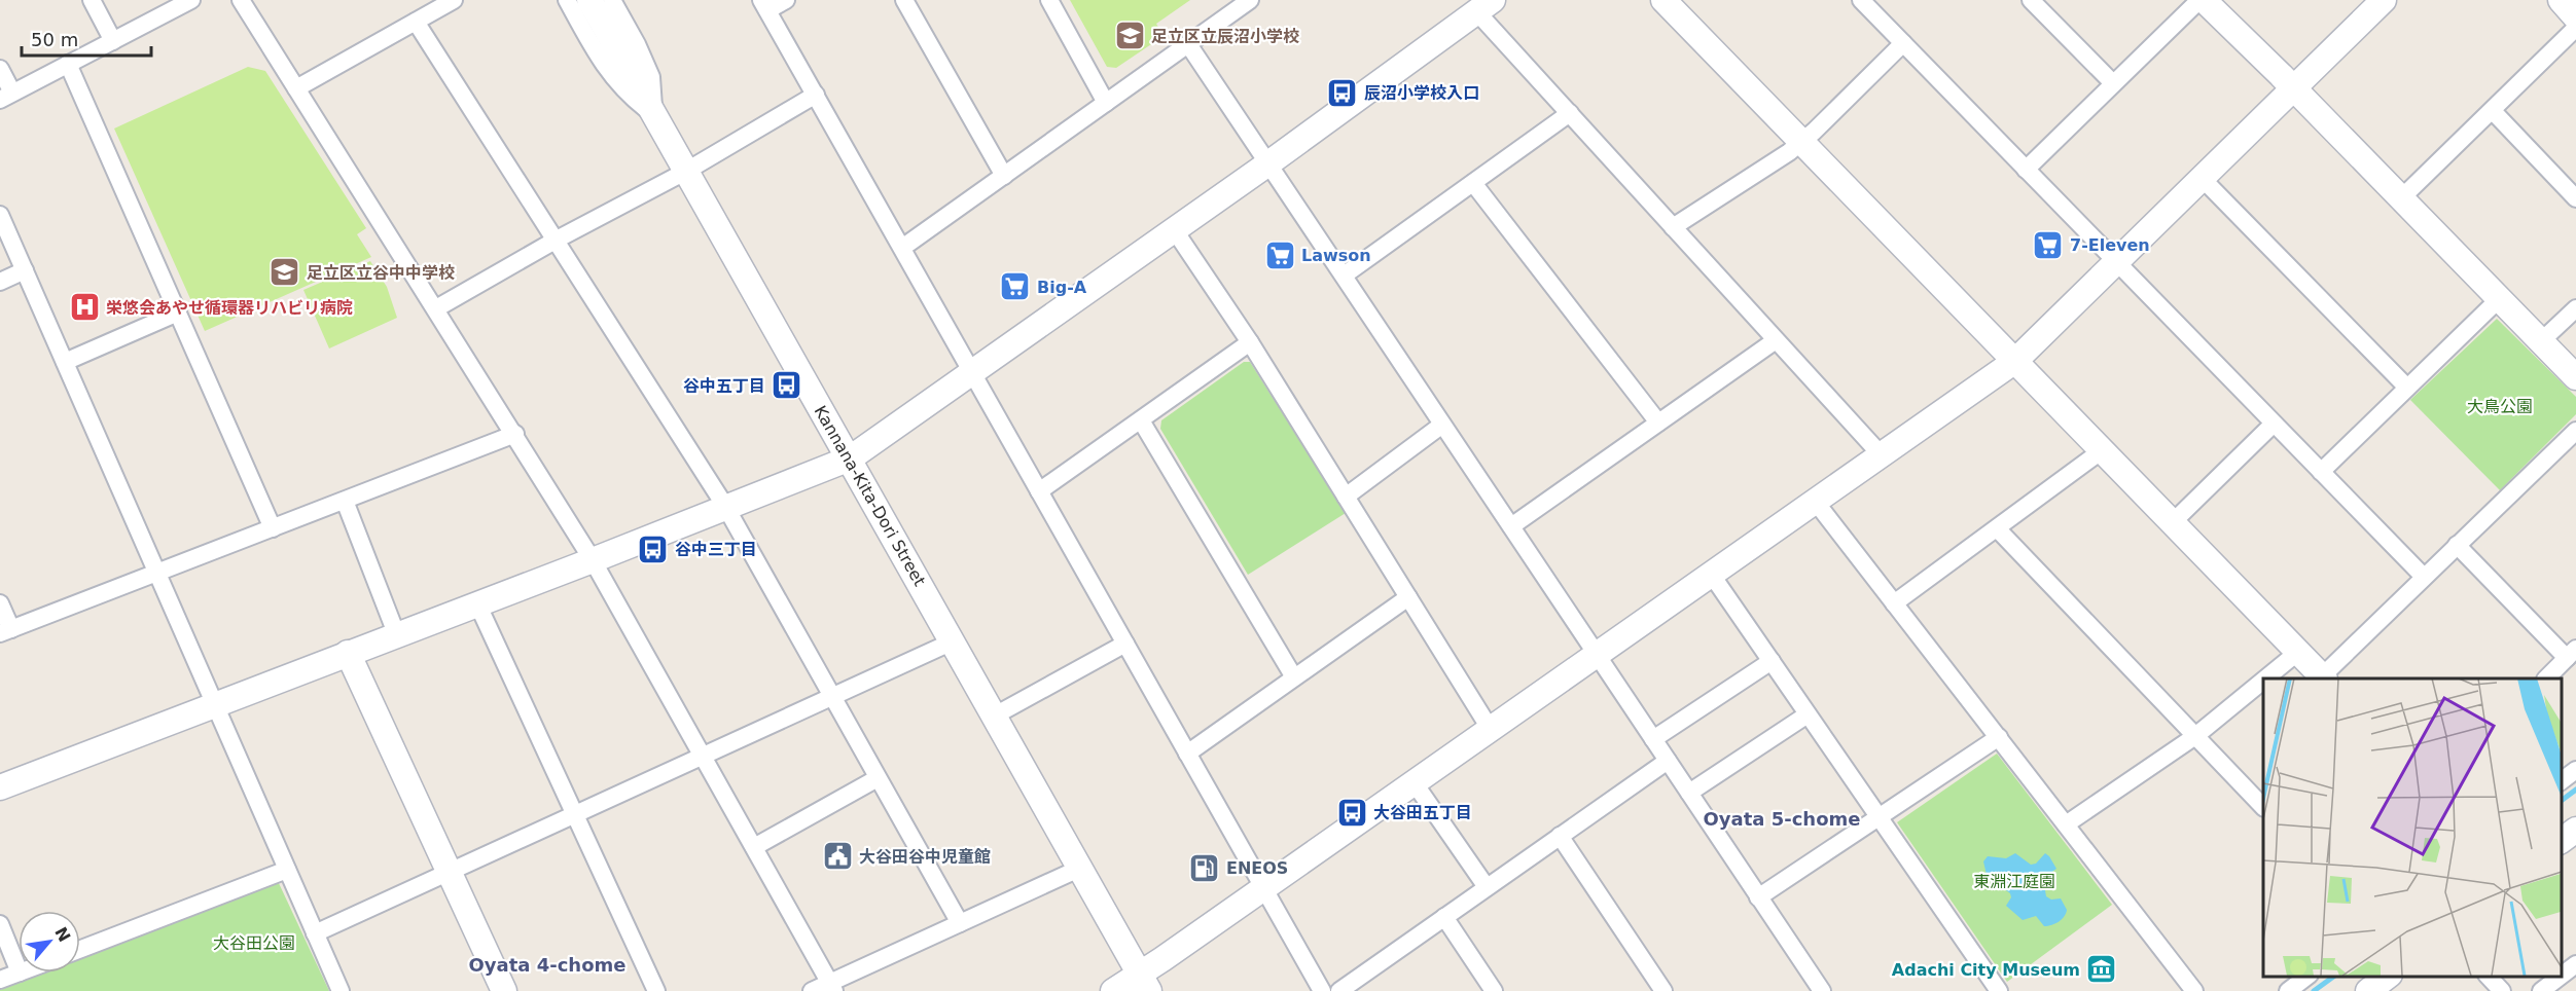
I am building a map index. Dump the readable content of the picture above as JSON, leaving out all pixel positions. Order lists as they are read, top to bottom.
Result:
{
  "streets": {
    "street": ["Kannana-Kita-Dori Street"]
  },
  "districts": ["Oyata 5-chome", "Oyata 4-chome"],
  "parks": ["大鳥公園", "東淵江庭園", "大谷田公園"],
  "places": {
    "school or university": ["足立区立辰沼小学校", "足立区立谷中中学校"],
    "bus stop": [
      "辰沼小学校入口",
      "谷中五丁目",
      "谷中三丁目",
      "大谷田五丁目"
    ],
    "supermarket": ["7-Eleven", "Lawson", "Big-A"],
    "hospital": ["栄悠会あやせ循環器リハビリ病院"],
    "public building": ["大谷田谷中児童館"],
    "fuel station": ["ENEOS"],
    "museum": ["Adachi City Museum"]
  },
  "scale_bar": "50 m",
  "north": "top right"
}
